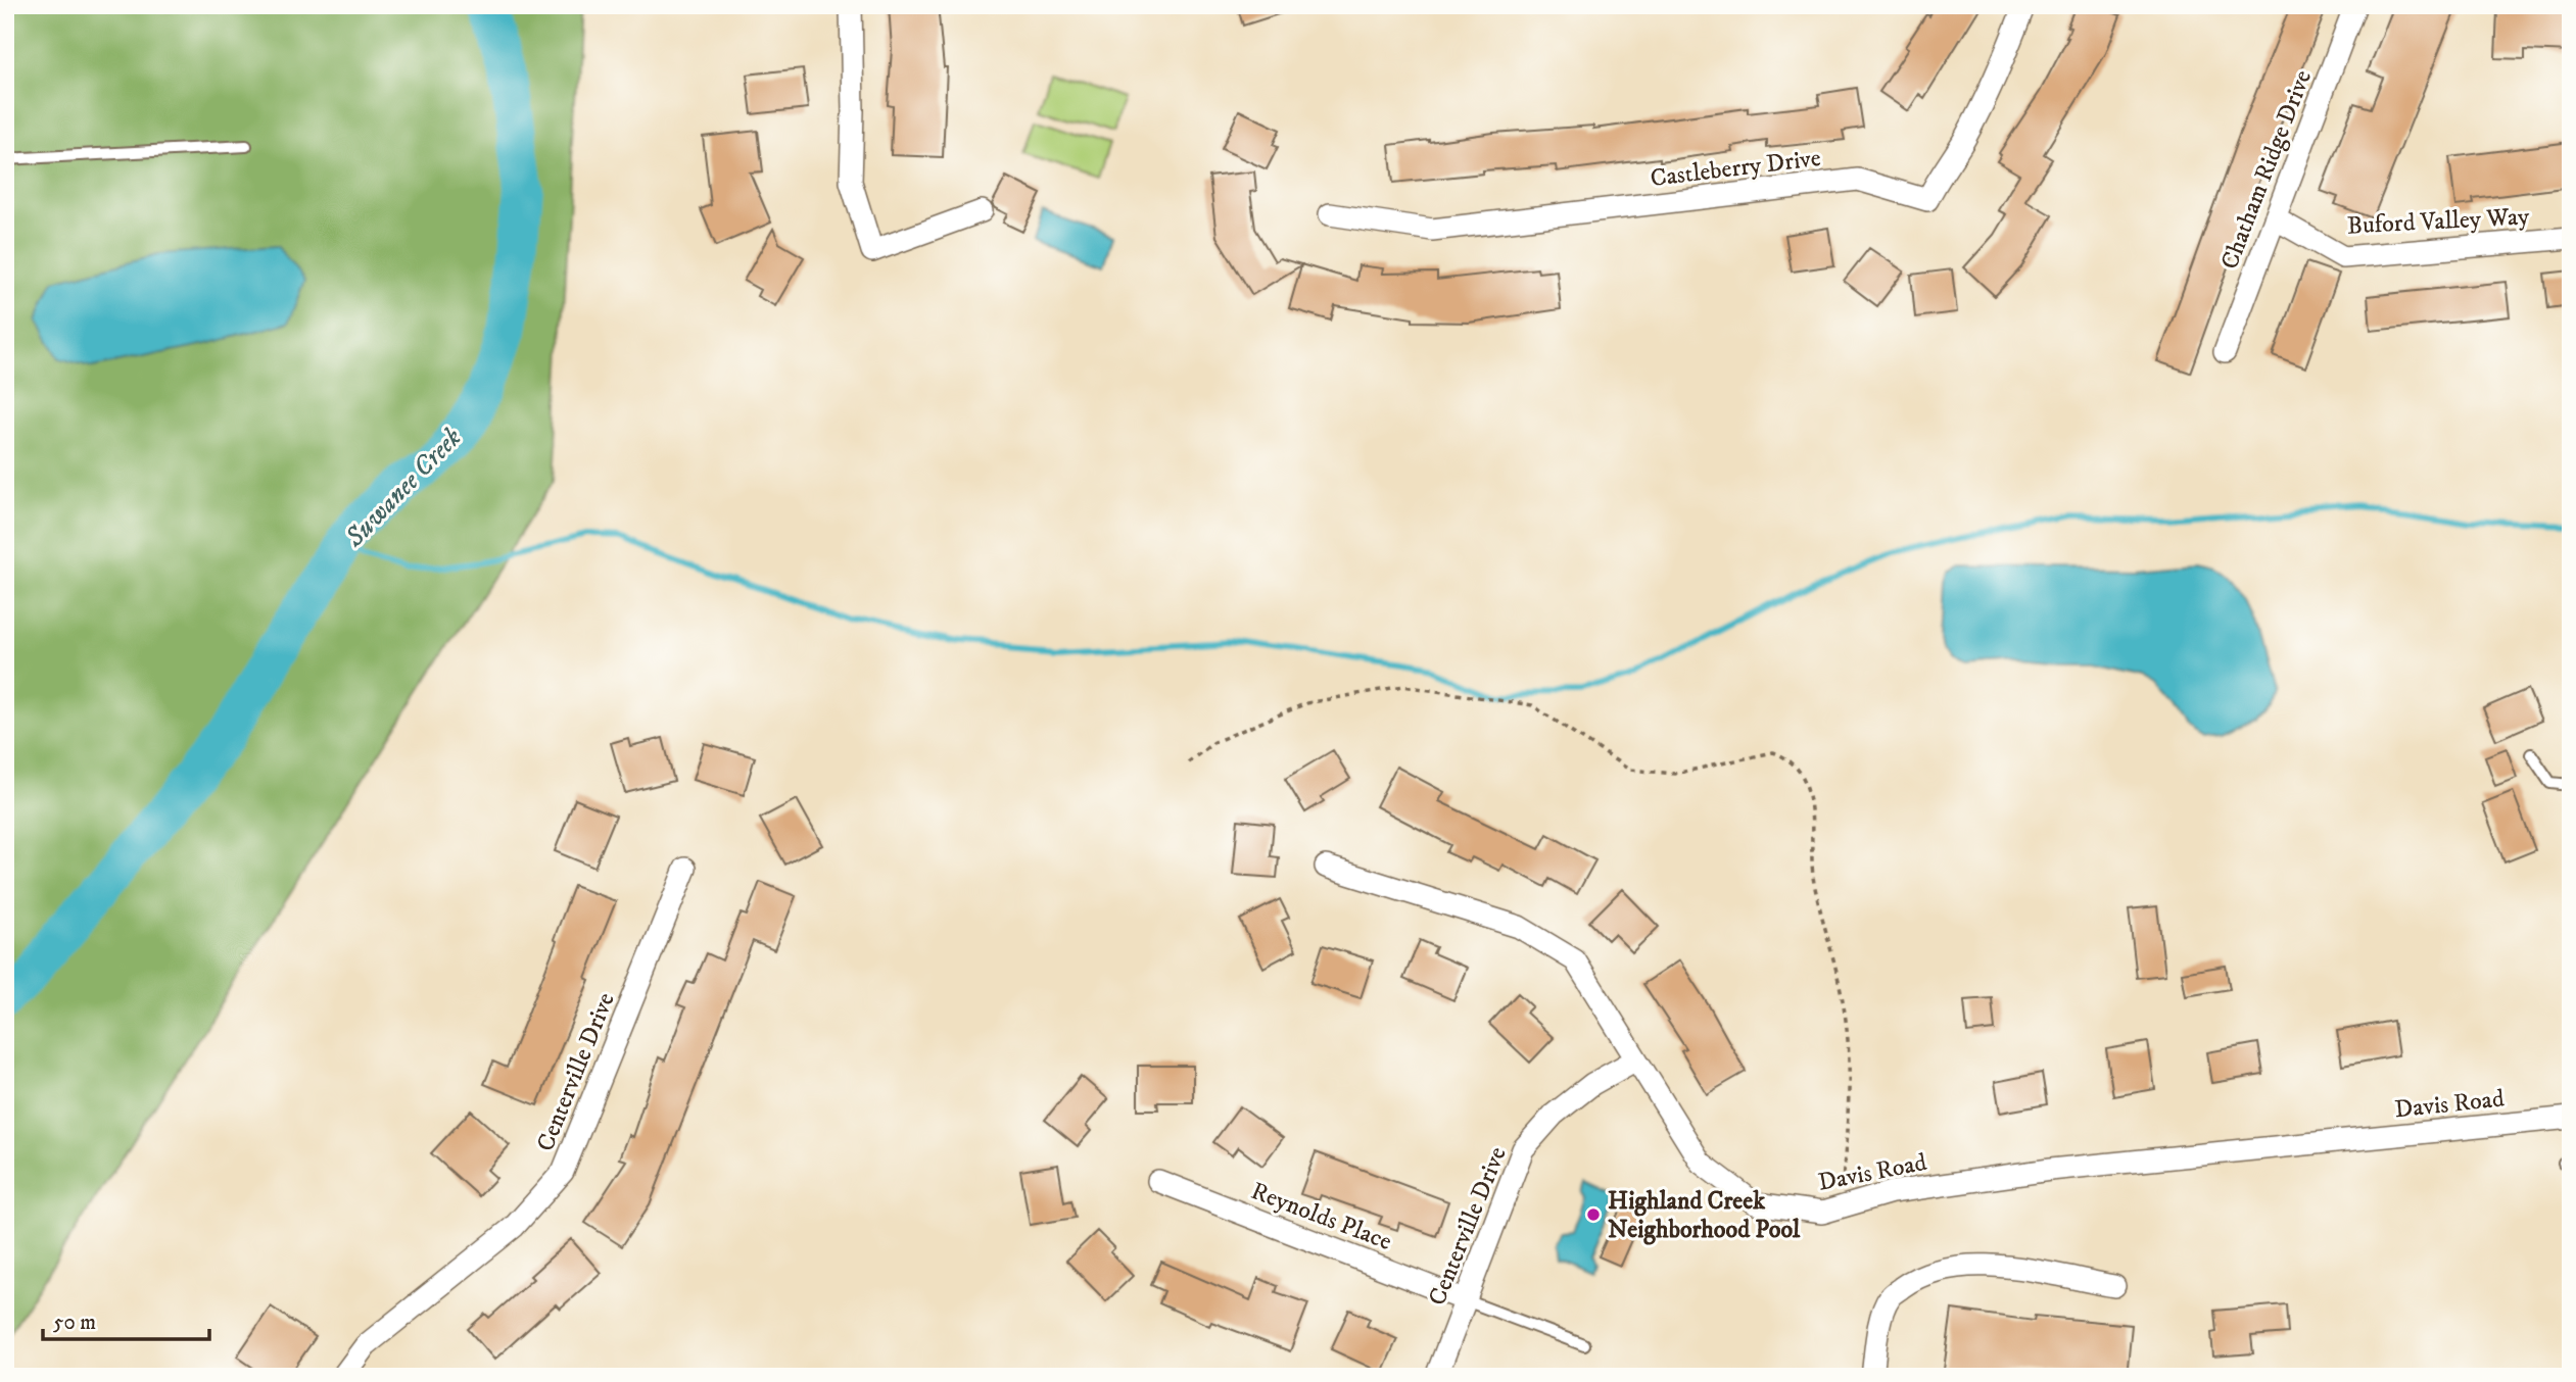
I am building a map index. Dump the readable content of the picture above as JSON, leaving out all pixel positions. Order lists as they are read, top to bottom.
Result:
{
  "streets": {
    "street": [
      "Castleberry Drive",
      "Chatham Ridge Drive",
      "Buford Valley Way",
      "Centerville Drive",
      "Davis Road",
      "Reynolds Place"
    ]
  },
  "crossings": [
    ["Chatham Ridge Drive", "Buford Valley Way"],
    ["Centerville Drive", "Davis Road"],
    ["Centerville Drive", "Reynolds Place"]
  ],
  "water": ["Suwanee Creek"],
  "places": ["Highland Creek Neighborhood Pool"],
  "scale_bar": "50 m"
}
